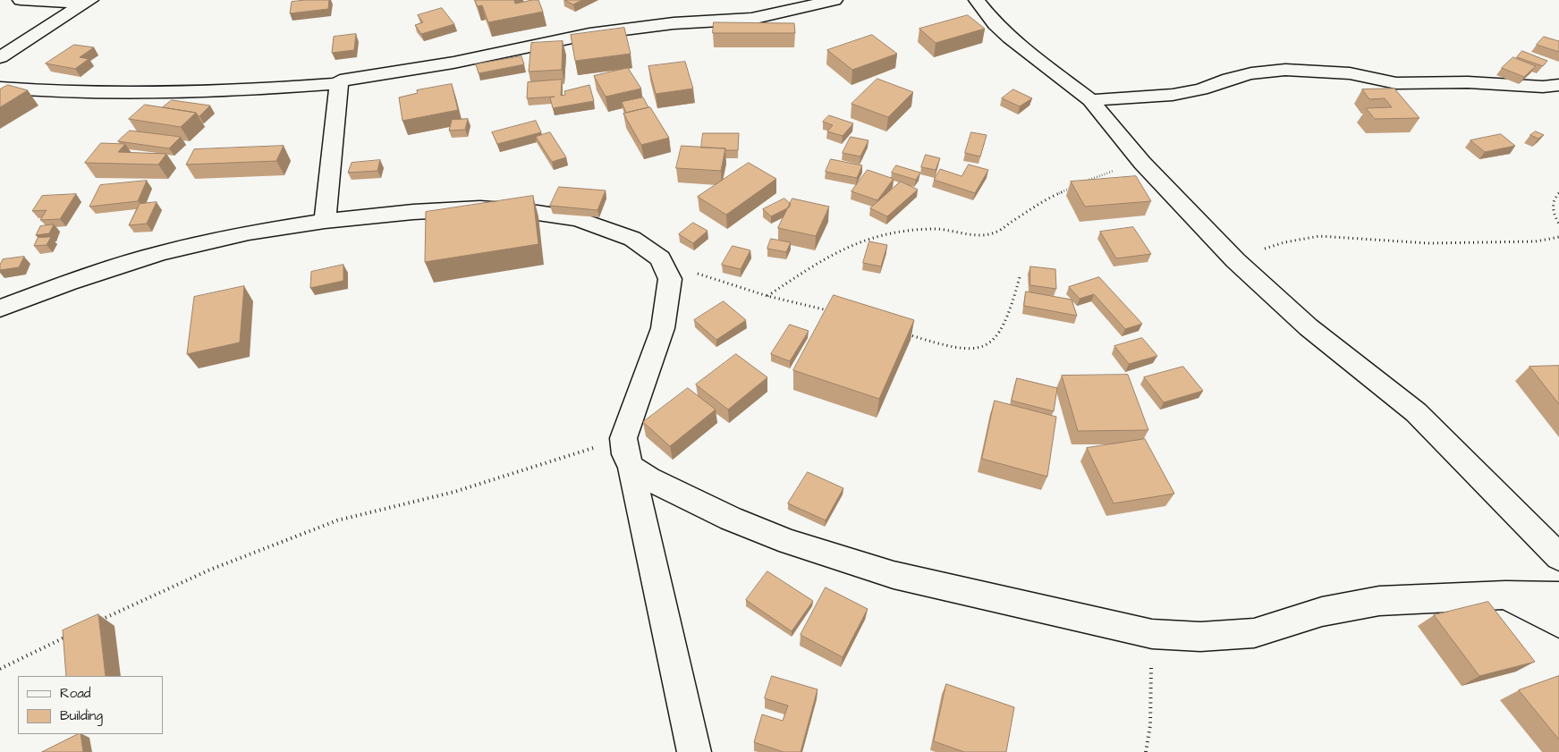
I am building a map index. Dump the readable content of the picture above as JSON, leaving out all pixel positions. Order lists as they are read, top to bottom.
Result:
{
  "legend": ["Road", "Building"]
}
